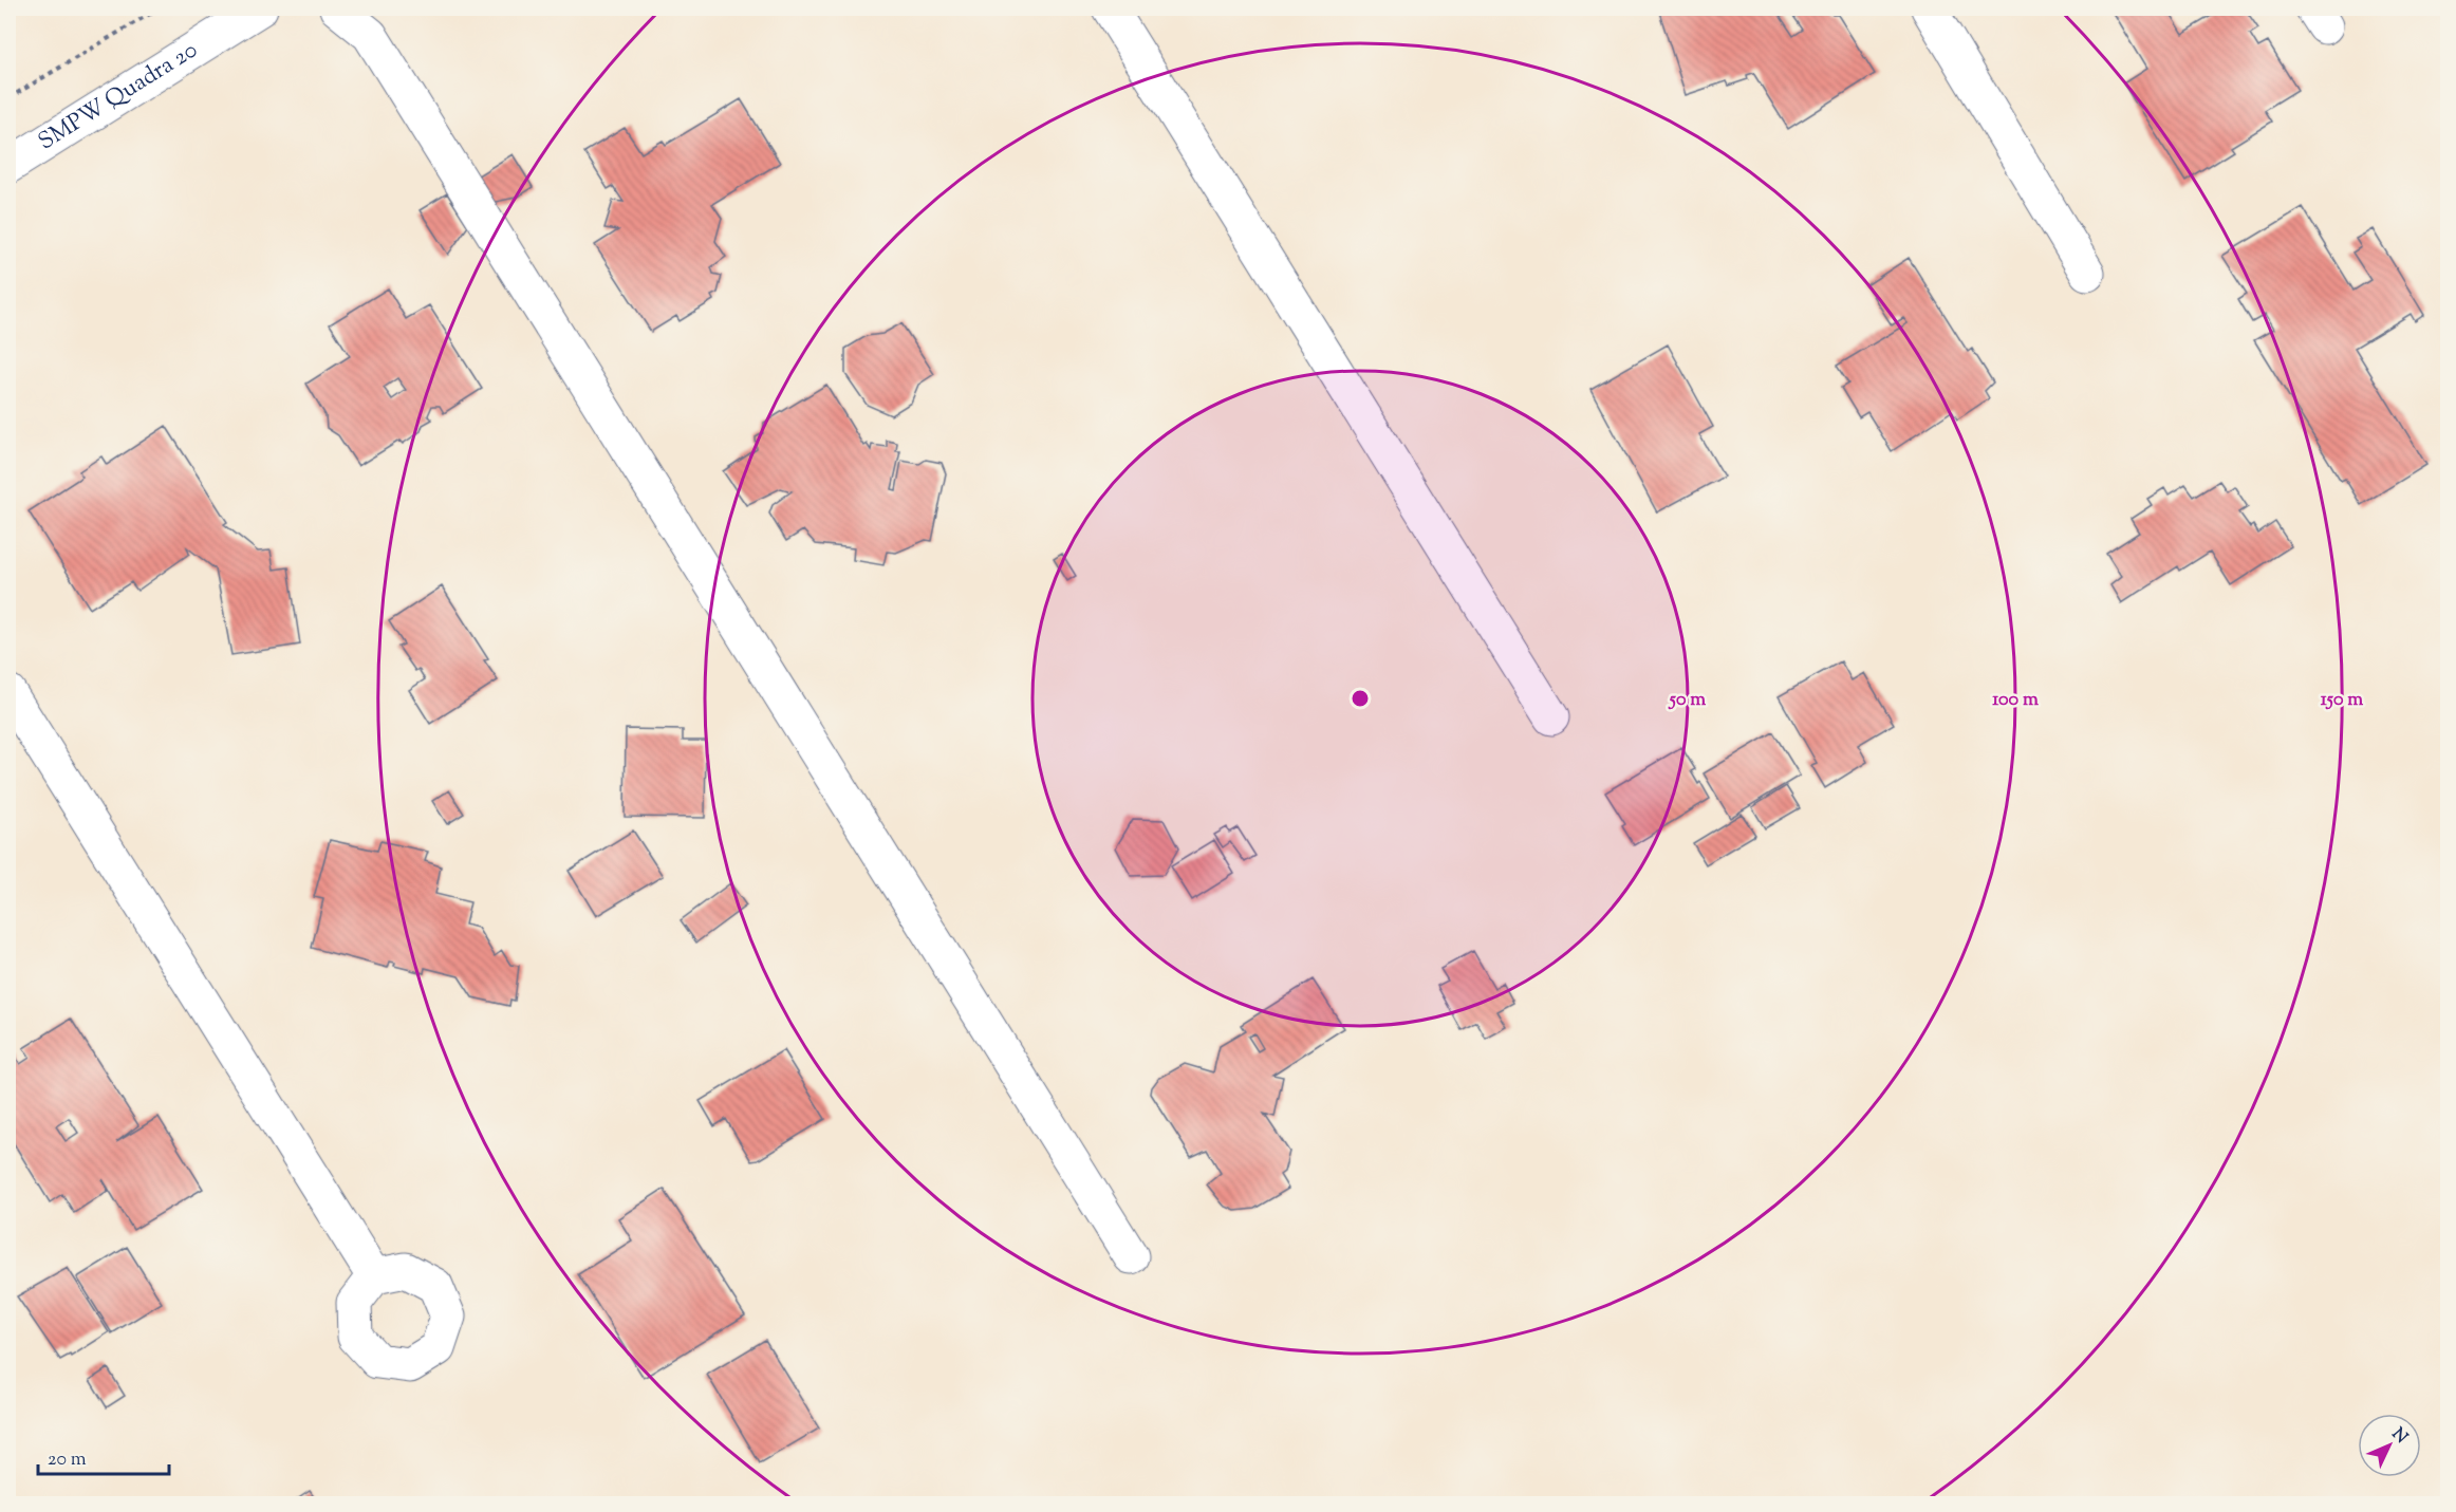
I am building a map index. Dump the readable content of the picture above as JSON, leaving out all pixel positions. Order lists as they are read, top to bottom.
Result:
{
  "streets": {
    "street": ["SMPW Quadra 20"]
  },
  "scale_bar": "20 m",
  "north": "top right",
  "rings": ["50 m", "100 m", "150 m"]
}
